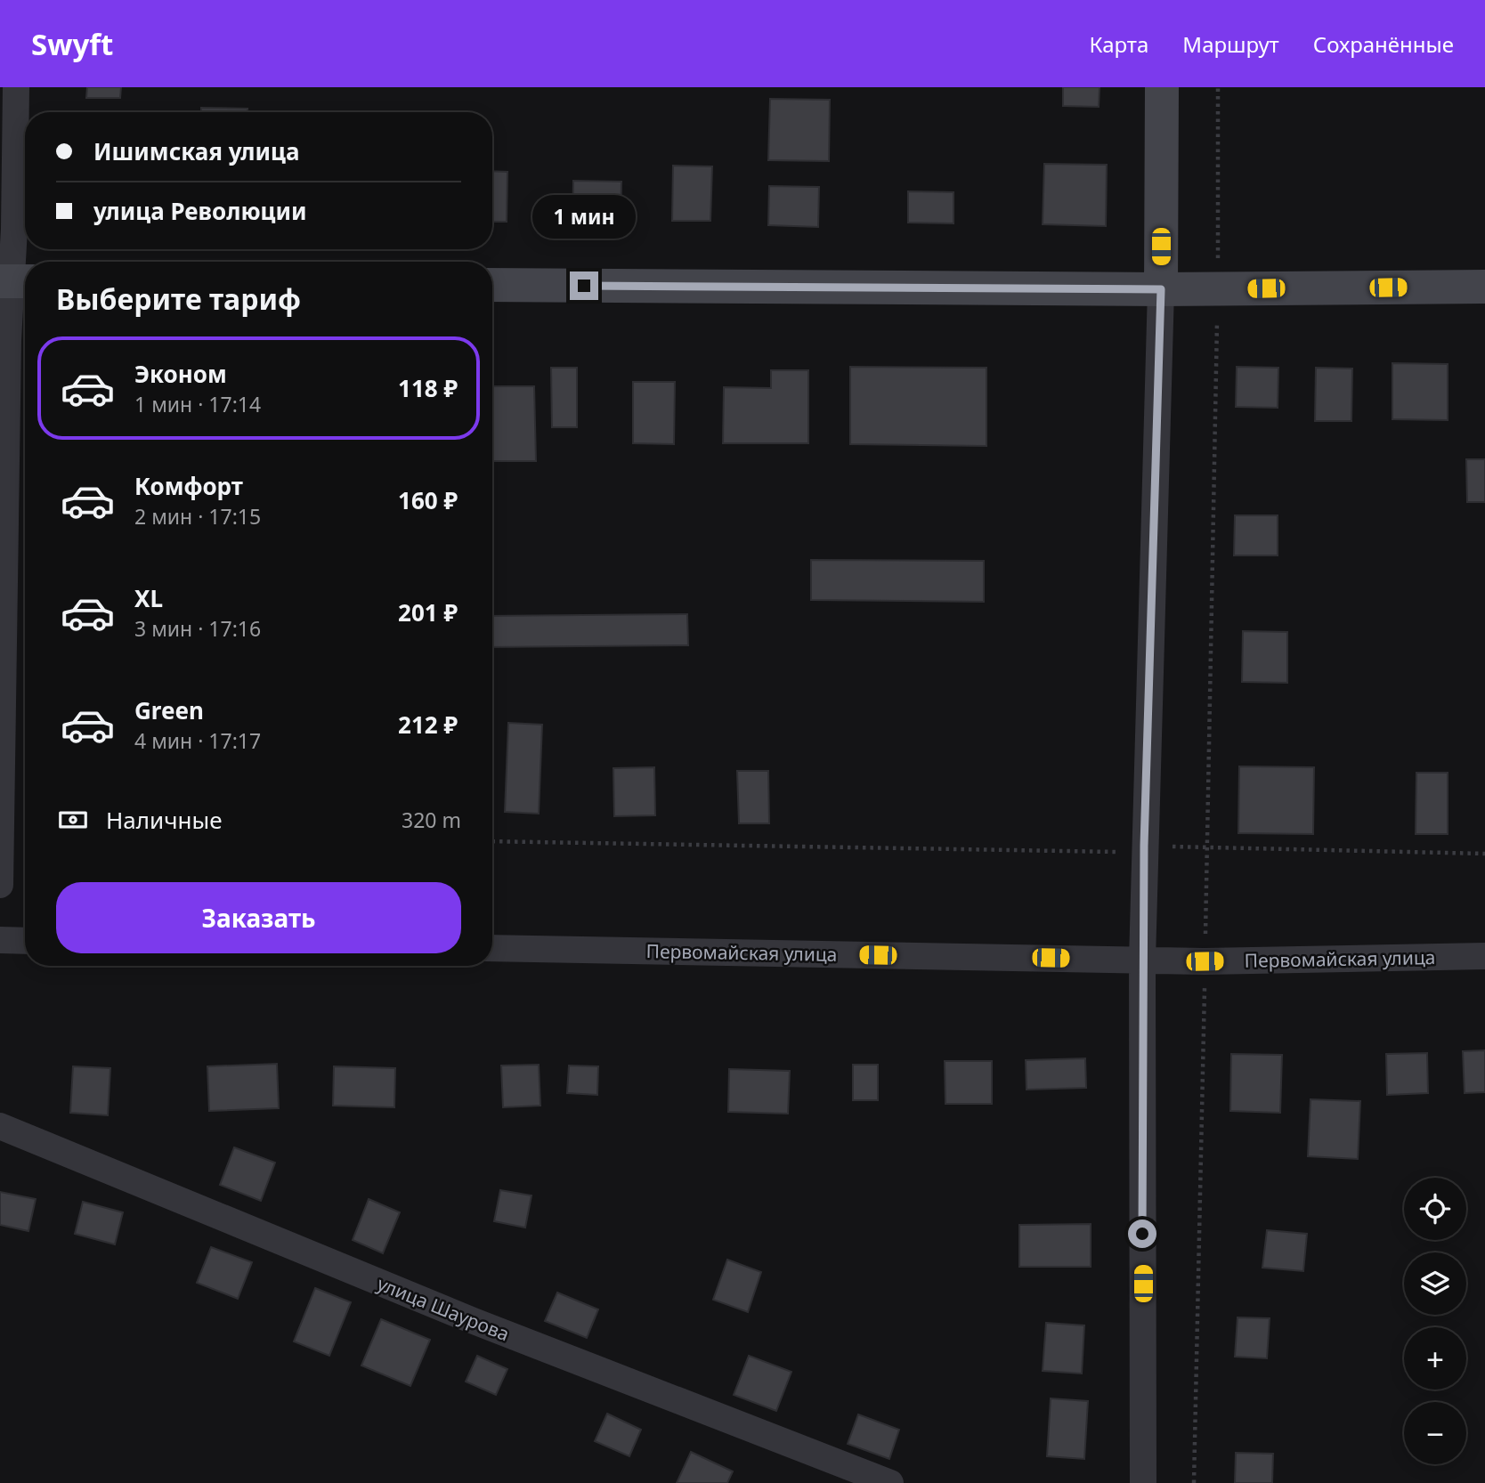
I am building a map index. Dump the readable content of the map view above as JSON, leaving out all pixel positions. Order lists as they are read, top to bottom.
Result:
{
  "streets": {
    "street": ["Первомайская улица", "улица Шаурова"]
  },
  "page": {
    "header": "Swyft",
    "nav": ["Карта", "Маршрут", "Сохранённые"],
    "banner": ["Ишимская улица", "улица Революции"],
    "bubble": "1 мин",
    "heading": "Выберите тариф",
    "list": [
      {
        "name": "Эконом",
        "note": "1 мин · 17:14",
        "value": "118 ₽"
      },
      {
        "name": "Комфорт",
        "note": "2 мин · 17:15",
        "value": "160 ₽"
      },
      {
        "name": "XL",
        "note": "3 мин · 17:16",
        "value": "201 ₽"
      },
      {
        "name": "Green",
        "note": "4 мин · 17:17",
        "value": "212 ₽"
      }
    ],
    "pay": ["Наличные", "320 m"],
    "buttons": "Заказать",
    "map_buttons": ["+", "−"]
  }
}
